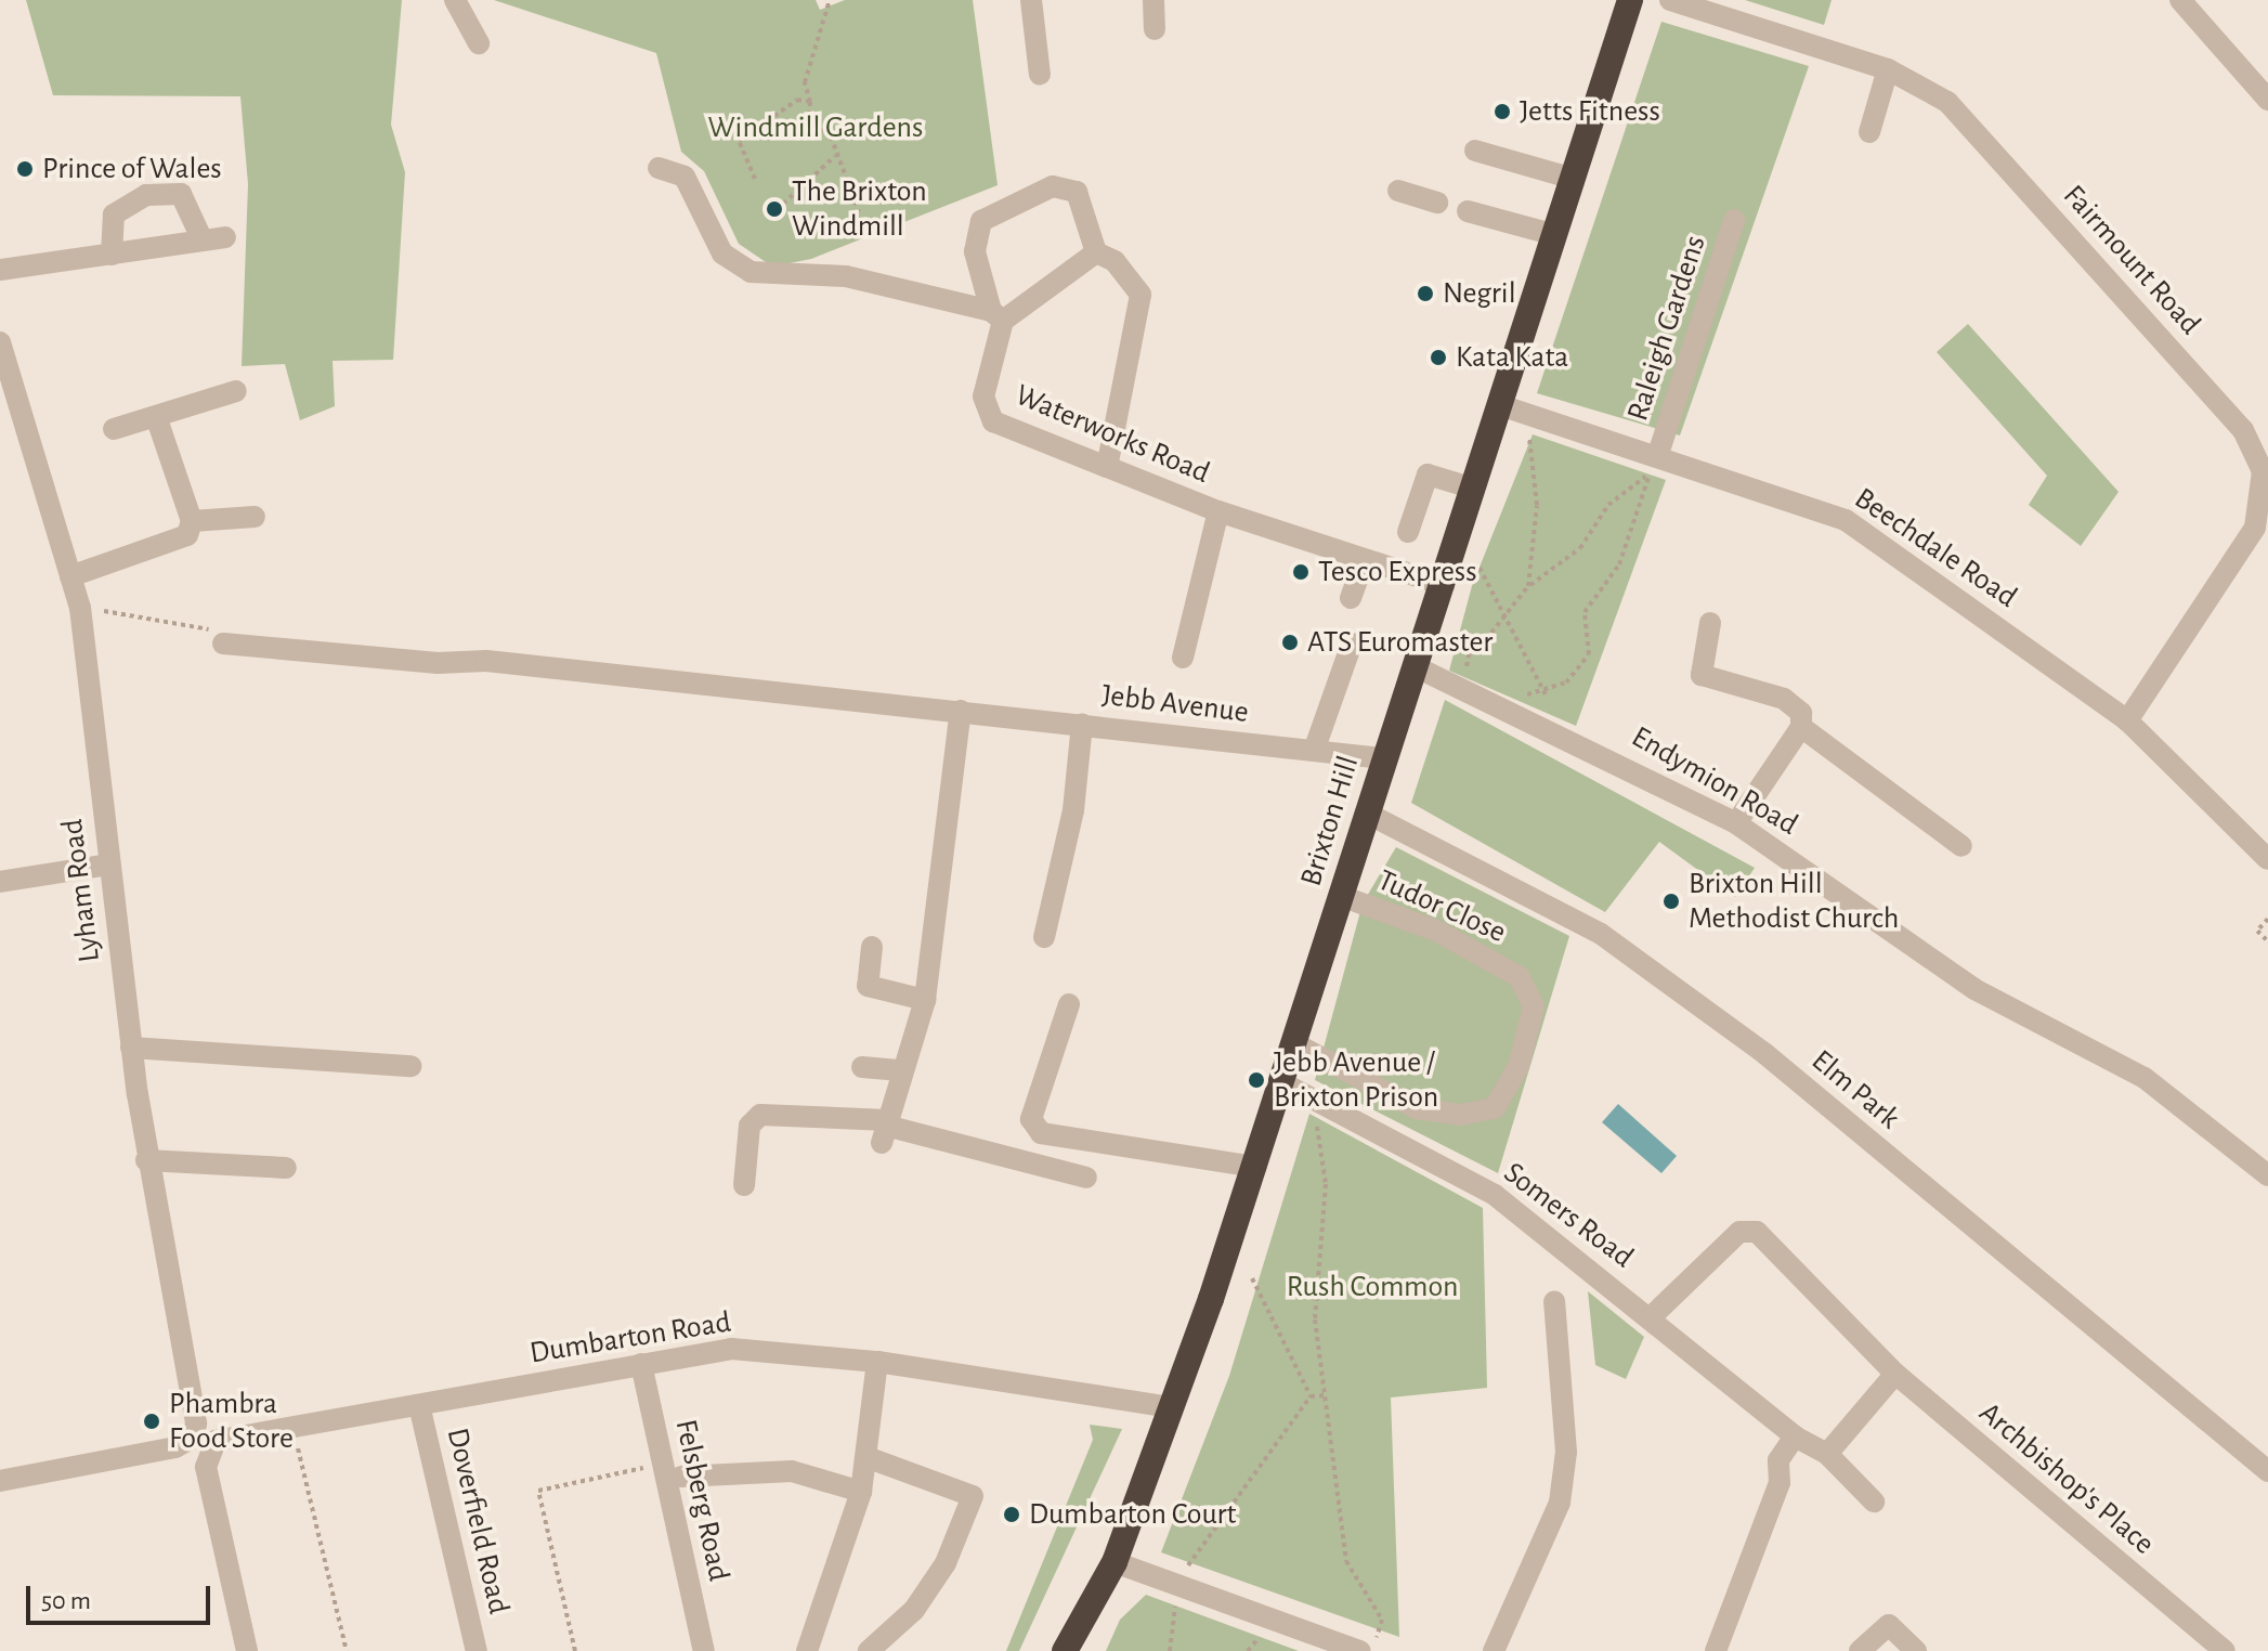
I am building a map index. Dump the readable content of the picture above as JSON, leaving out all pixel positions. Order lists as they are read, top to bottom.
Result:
{
  "streets": {
    "highway": ["Brixton Hill"],
    "street": [
      "Fairmount Road",
      "Raleigh Gardens",
      "Waterworks Road",
      "Beechdale Road",
      "Jebb Avenue",
      "Endymion Road",
      "Lyham Road",
      "Tudor Close",
      "Elm Park",
      "Somers Road",
      "Dumbarton Road",
      "Archbishop's Place",
      "Felsberg Road",
      "Doverfield Road"
    ]
  },
  "crossings": [
    ["Fairmount Road", "Beechdale Road"],
    ["Raleigh Gardens", "Beechdale Road"],
    ["Waterworks Road", "Brixton Hill"],
    ["Beechdale Road", "Brixton Hill"],
    ["Jebb Avenue", "Brixton Hill"],
    ["Endymion Road", "Brixton Hill"],
    ["Brixton Hill", "Tudor Close"],
    ["Brixton Hill", "Elm Park"],
    ["Brixton Hill", "Somers Road"],
    ["Brixton Hill", "Dumbarton Road"],
    ["Lyham Road", "Dumbarton Road"],
    ["Somers Road", "Archbishop's Place"],
    ["Dumbarton Road", "Felsberg Road"],
    ["Dumbarton Road", "Doverfield Road"]
  ],
  "parks": ["Windmill Gardens", "Rush Common"],
  "places": [
    "Jetts Fitness",
    "Prince of Wales",
    "The Brixton Windmill",
    "Negril",
    "Kata Kata",
    "Tesco Express",
    "ATS Euromaster",
    "Brixton Hill Methodist Church",
    "Jebb Avenue / Brixton Prison",
    "Phambra Food Store",
    "Dumbarton Court"
  ],
  "scale_bar": "50 m"
}
